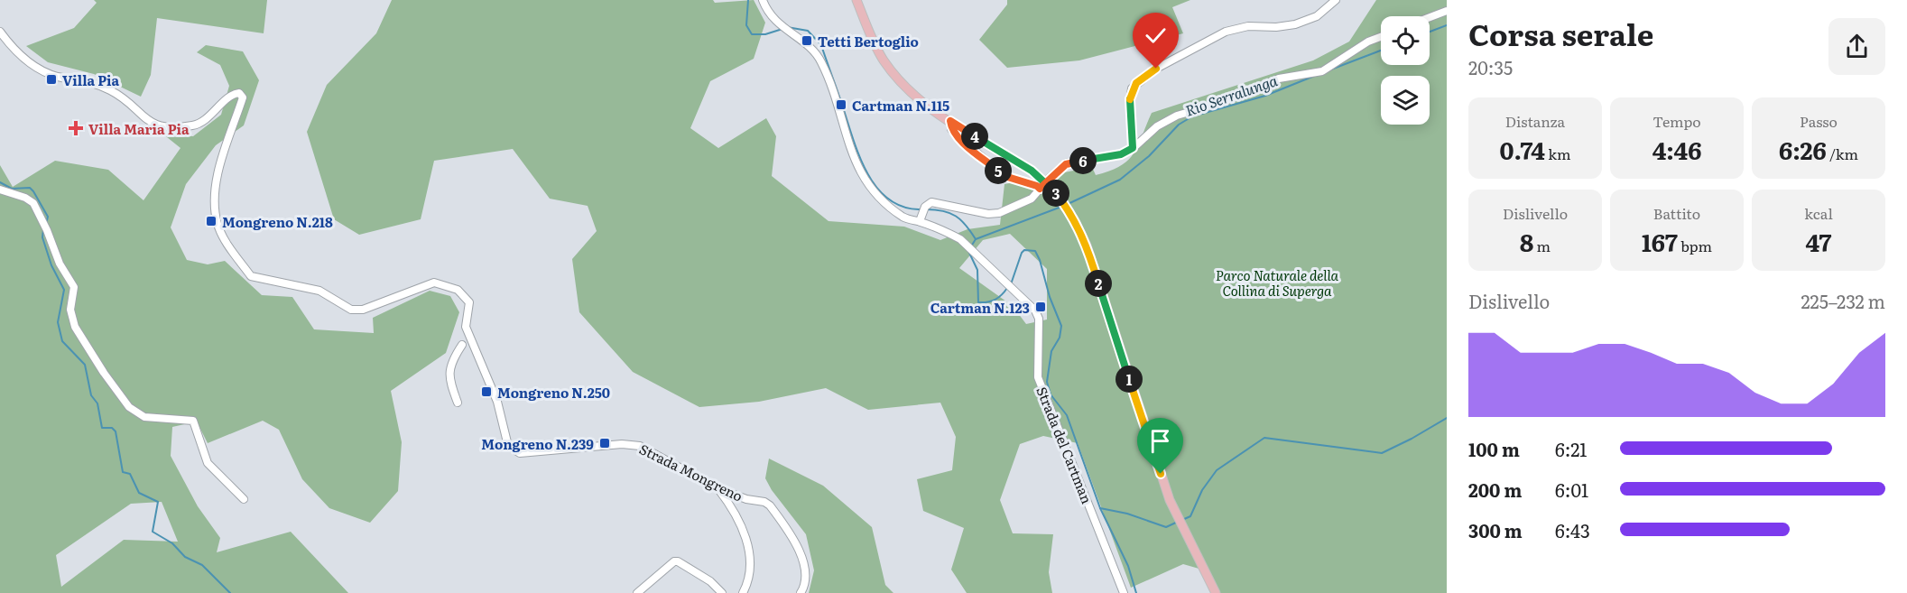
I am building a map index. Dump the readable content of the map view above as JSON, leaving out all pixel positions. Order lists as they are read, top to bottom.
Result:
{
  "streets": {
    "street": ["Strada del Cartman", "Strada Mongreno"]
  },
  "water": ["Rio Serralunga"],
  "parks": ["Parco Naturale della Collina di Superga"],
  "places": {
    "transit": [
      "Tetti Bertoglio",
      "Villa Pia",
      "Cartman N.115",
      "Mongreno N.218",
      "Cartman N.123",
      "Mongreno N.250",
      "Mongreno N.239"
    ],
    "health": ["Villa Maria Pia"]
  },
  "page": {
    "heading": ["Corsa serale", "20:35"],
    "stats": [
      ["Distanza", "0.74 km"],
      ["Tempo", "4:46"],
      ["Passo", "6:26 /km"],
      ["Dislivello", "8 m"],
      ["Battito", "167 bpm"],
      ["kcal", "47"]
    ],
    "pins": [
      "4",
      "6",
      "5",
      "3",
      "2",
      "1"
    ],
    "chart": ["Dislivello", "225–232 m"],
    "list": [
      {
        "name": "100 m",
        "note": "6:21"
      },
      {
        "name": "200 m",
        "note": "6:01"
      },
      {
        "name": "300 m",
        "note": "6:43"
      }
    ]
  }
}
